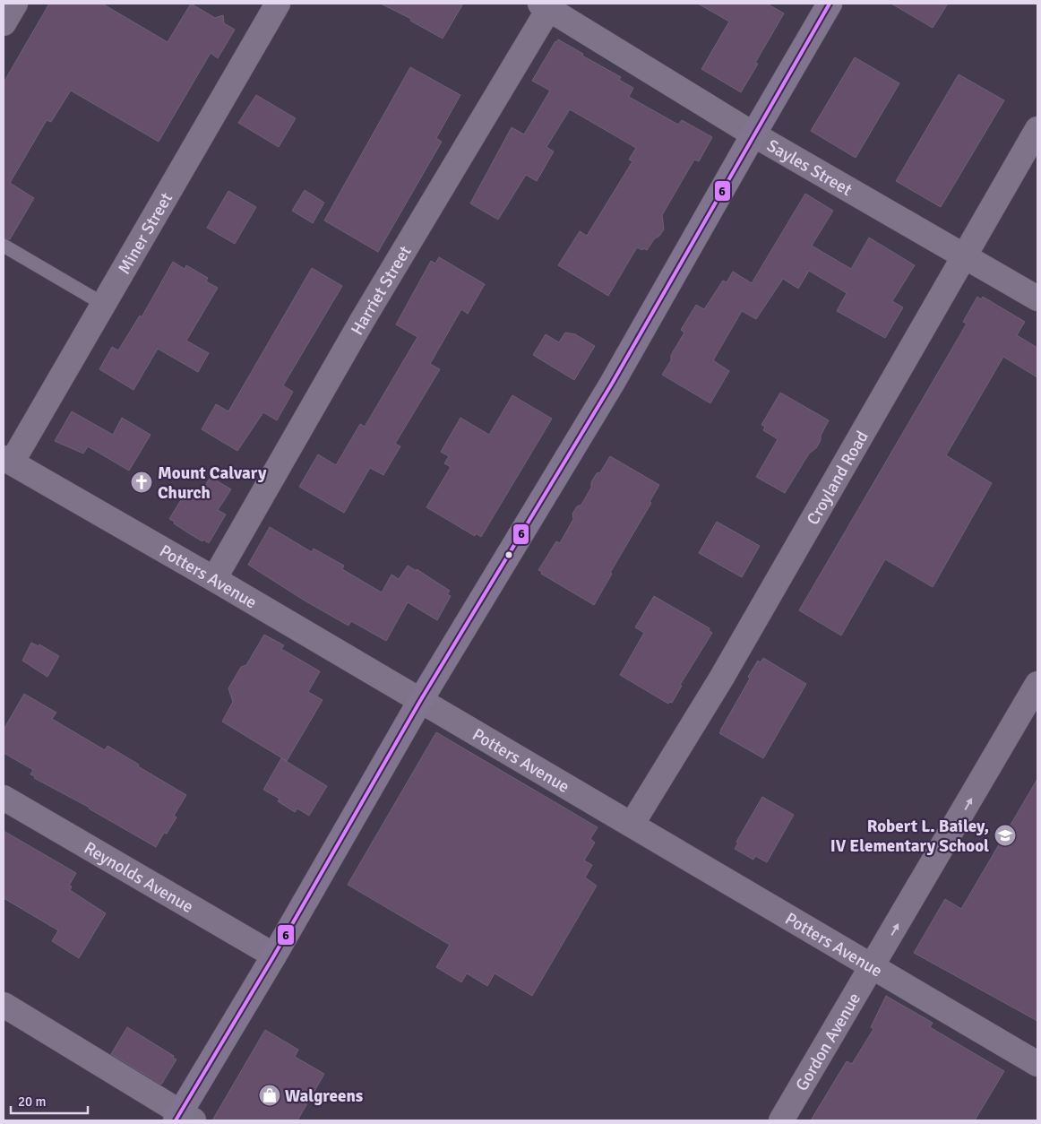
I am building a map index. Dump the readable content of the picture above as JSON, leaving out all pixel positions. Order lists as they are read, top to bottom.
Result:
{
  "streets": {
    "street": [
      "Sayles Street",
      "Miner Street",
      "Harriet Street",
      "Croyland Road",
      "Potters Avenue",
      "Reynolds Avenue",
      "Gordon Avenue"
    ]
  },
  "crossings": [
    ["Sayles Street", "Harriet Street"],
    ["Sayles Street", "Croyland Road"],
    ["Miner Street", "Potters Avenue"],
    ["Harriet Street", "Potters Avenue"],
    ["Croyland Road", "Potters Avenue"],
    ["Potters Avenue", "Gordon Avenue"]
  ],
  "one_way": ["Gordon Avenue"],
  "places": {
    "church": ["Mount Calvary Church"],
    "school or university": ["Robert L. Bailey, IV Elementary School"],
    "shop": ["Walgreens"]
  },
  "lines": ["transit line 6"],
  "scale_bar": "20 m"
}
